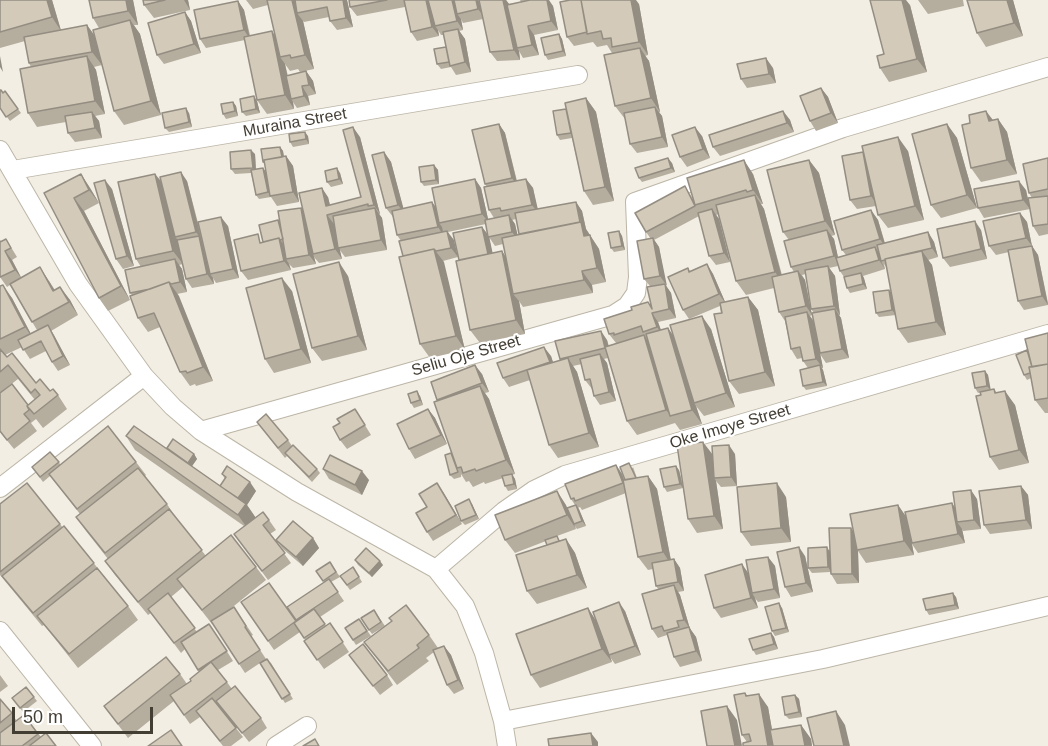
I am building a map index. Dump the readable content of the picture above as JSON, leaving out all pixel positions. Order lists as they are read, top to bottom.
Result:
{
  "streets": {
    "street": ["Muraina Street", "Seliu Oje Street", "Oke Imoye Street"]
  },
  "scale_bar": "50 m"
}
